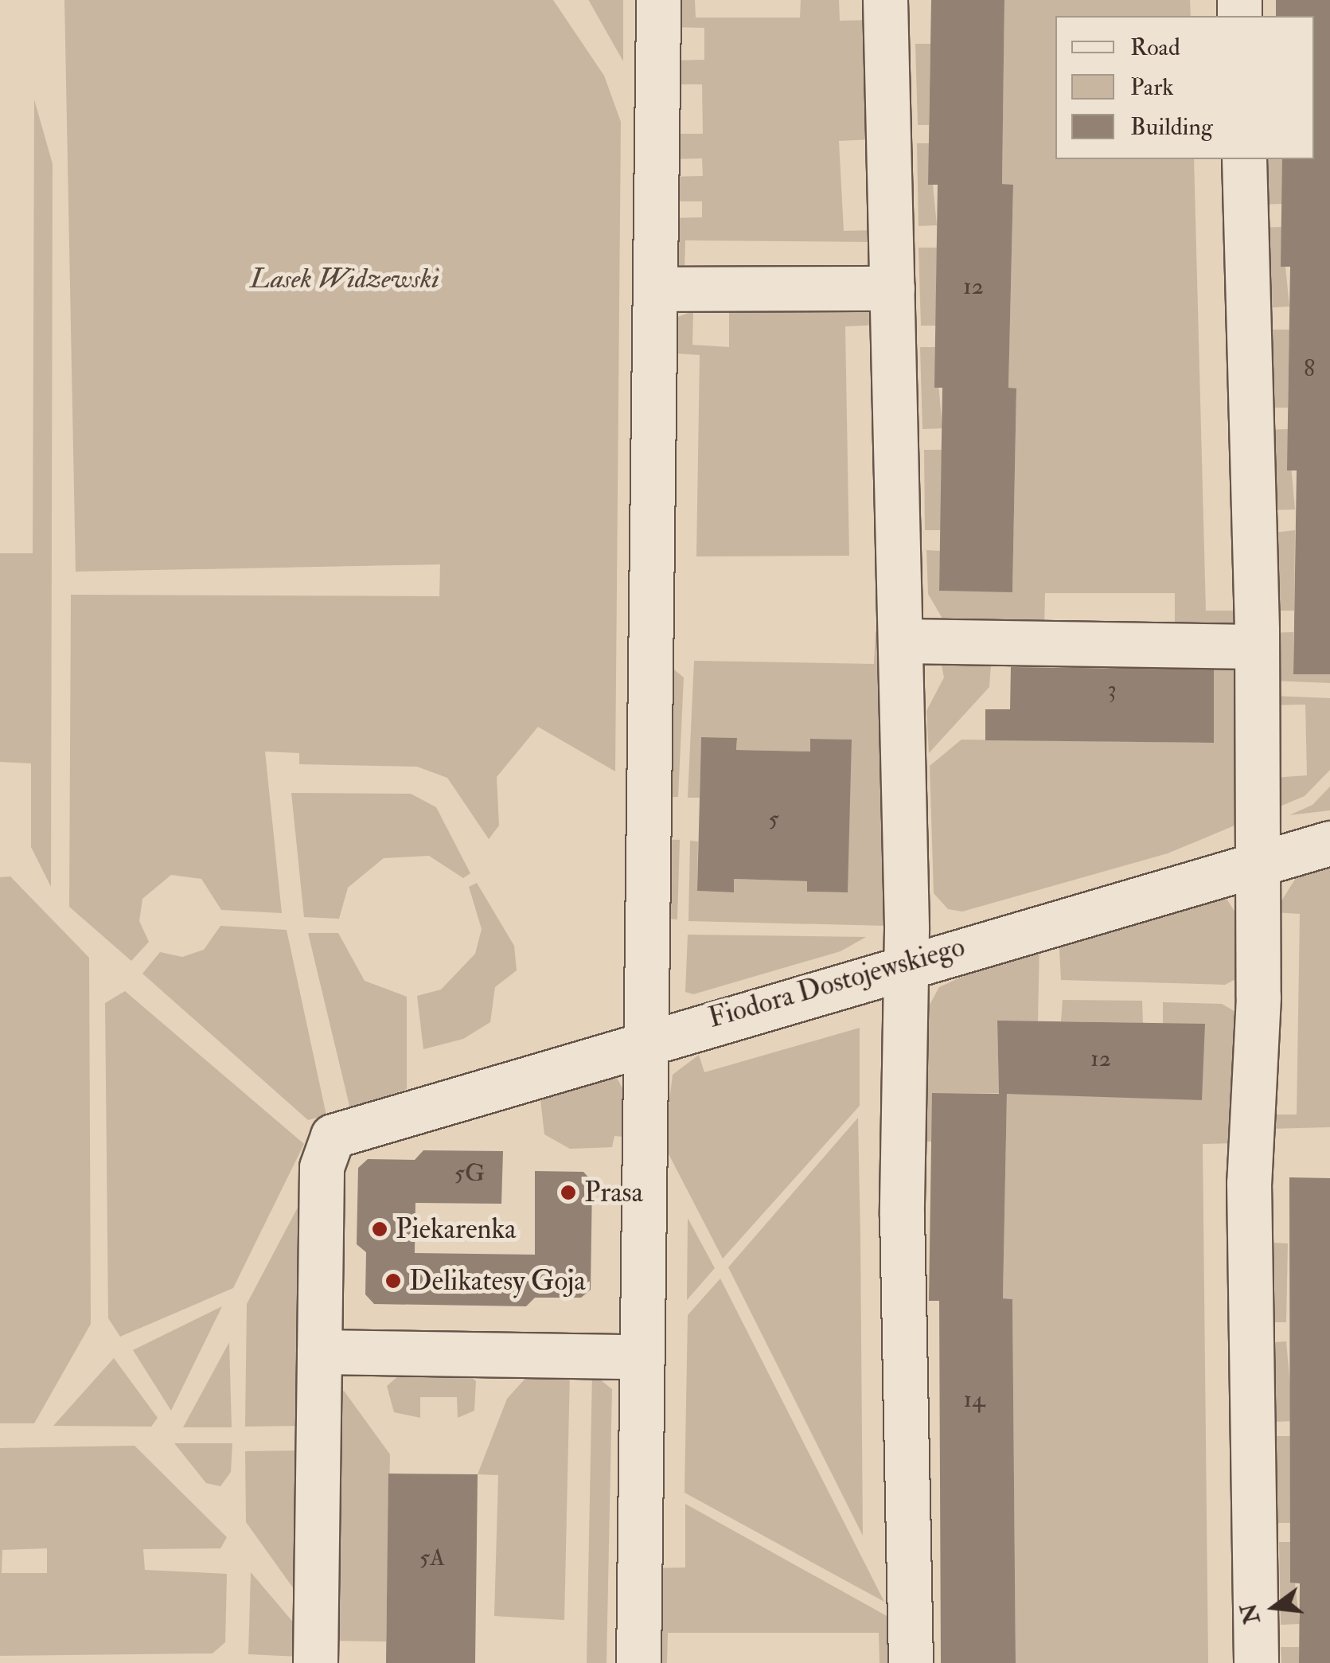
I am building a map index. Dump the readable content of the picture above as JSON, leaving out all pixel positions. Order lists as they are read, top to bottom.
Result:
{
  "streets": {
    "street": ["Fiodora Dostojewskiego"]
  },
  "parks": ["Lasek Widzewski"],
  "places": ["Prasa", "Piekarenka", "Delikatesy Goja"],
  "house_numbers": [
    "12",
    "8",
    "3",
    "5",
    "12",
    "5G",
    "14",
    "5A"
  ],
  "legend": ["Road", "Park", "Building"],
  "north": "left"
}
